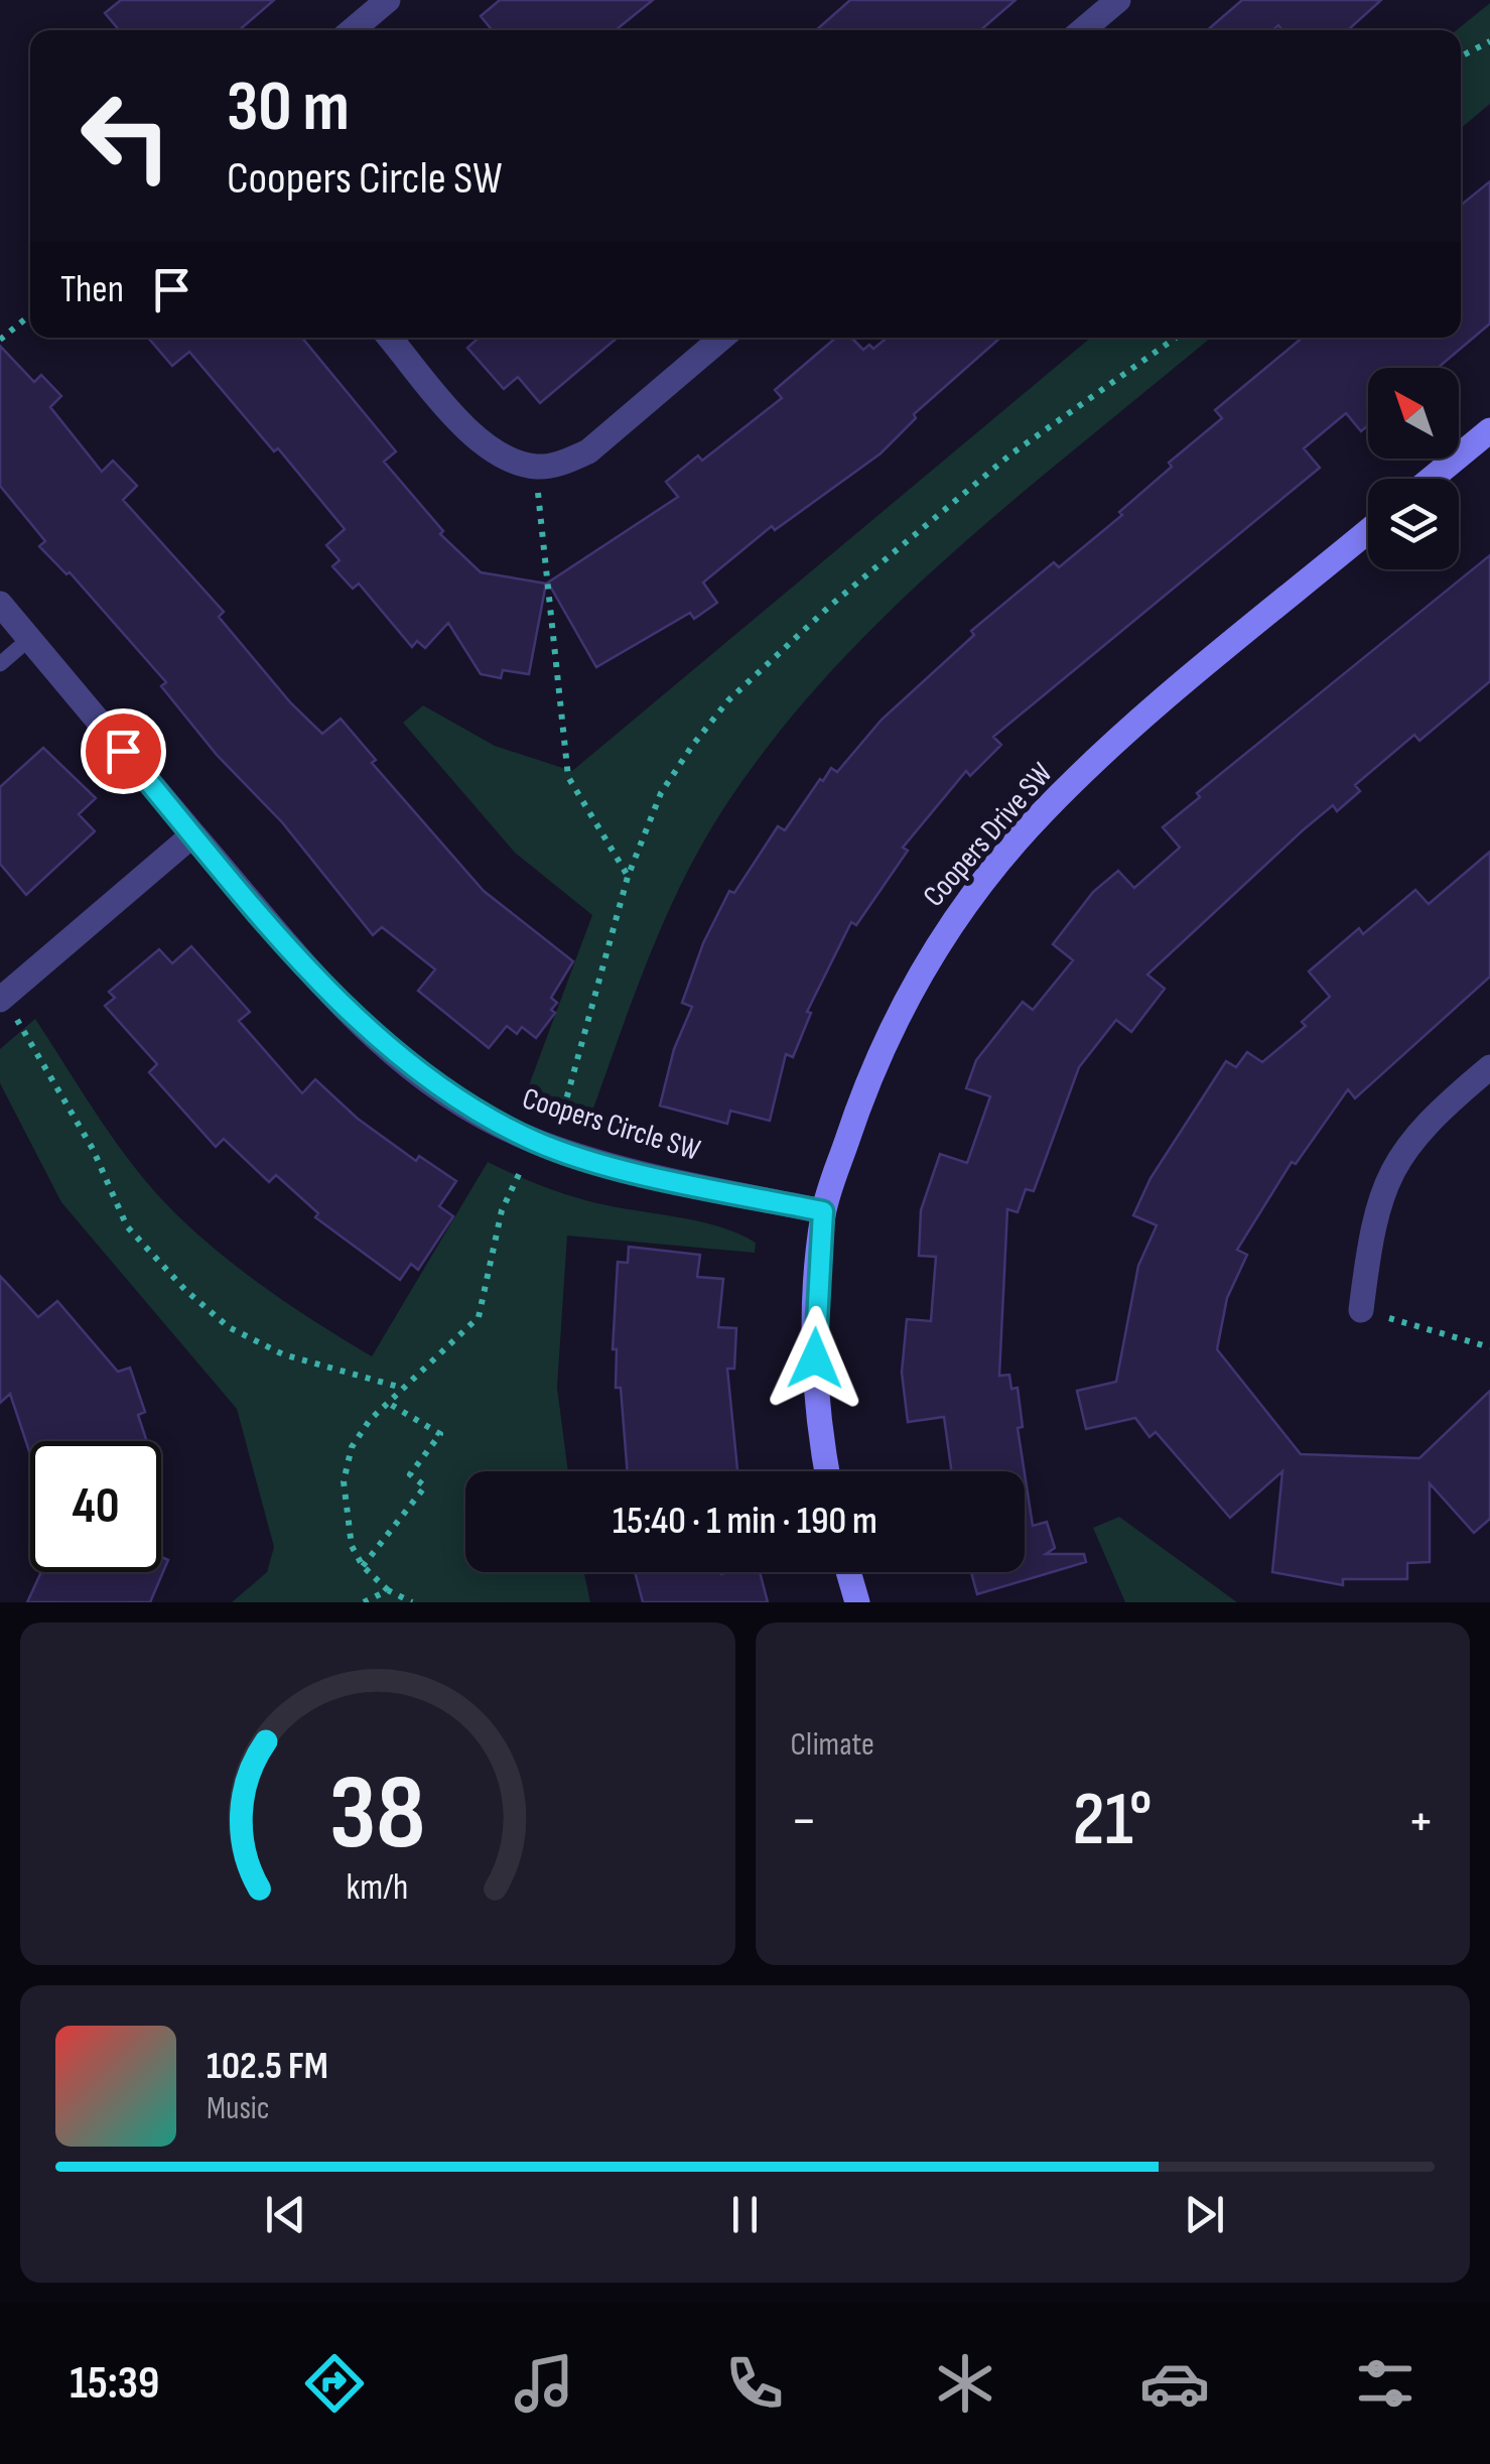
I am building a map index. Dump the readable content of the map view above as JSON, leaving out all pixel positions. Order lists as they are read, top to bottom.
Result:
{
  "streets": {
    "street": ["Coopers Drive SW", "Coopers Circle SW"]
  },
  "crossings": [
    ["Coopers Drive SW", "Coopers Circle SW"]
  ],
  "north": "top left",
  "page": {
    "turn": ["30 m", "Coopers Circle SW"],
    "then": "Then",
    "limit": "40",
    "trip": "15:40 · 1 min · 190 m",
    "tile": "Climate",
    "heat": ["−", "21°", "+"],
    "song": ["102.5 FM", "Music"],
    "tabs": "15:39",
    "gauge": ["38", "km/h"]
  }
}
